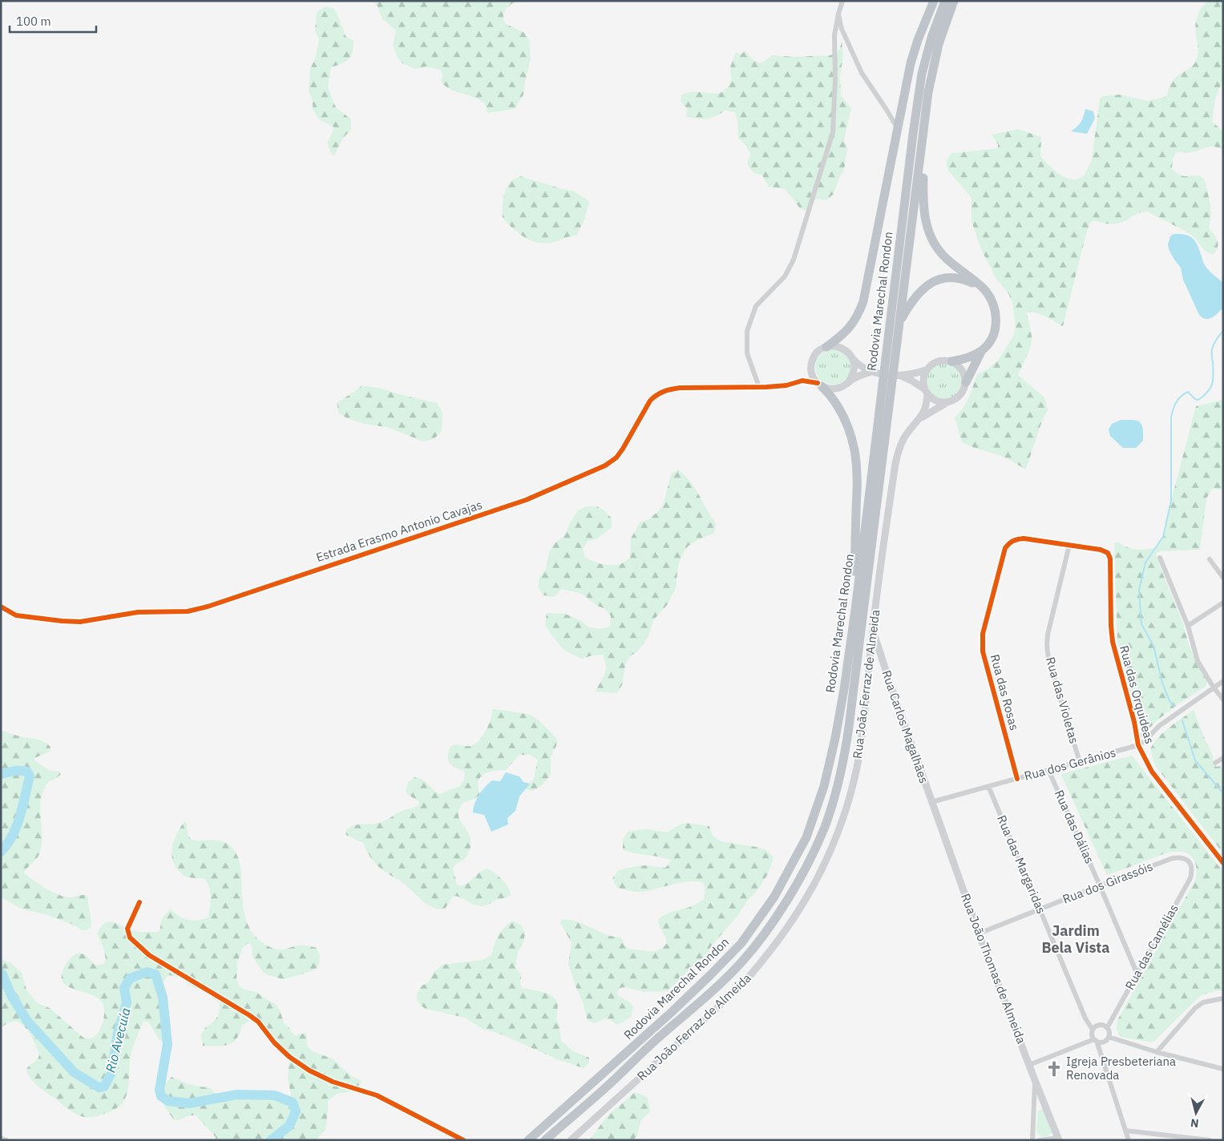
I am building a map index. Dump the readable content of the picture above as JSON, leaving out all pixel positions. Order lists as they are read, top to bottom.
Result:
{
  "streets": {
    "highway": ["Rodovia Marechal Rondon"],
    "main road": ["Rua João Ferraz de Almeida", "Rua Carlos Magalhães", "Rua João Thomas de Almeida"],
    "street": [
      "Estrada Erasmo Antonio Cavajas",
      "Rua das Rosas",
      "Rua das Orquideas",
      "Rua das Violetas",
      "Rua dos Gerânios",
      "Rua das Dálias",
      "Rua das Margaridas",
      "Rua dos Girassóis",
      "Rua das Camélias"
    ]
  },
  "crossings": [
    ["Rua João Ferraz de Almeida", "Rua Carlos Magalhães"],
    ["Rua das Rosas", "Rua das Orquideas"],
    ["Rua das Rosas", "Rua das Violetas"],
    ["Rua das Rosas", "Rua dos Gerânios"],
    ["Rua das Orquideas", "Rua das Violetas"],
    ["Rua das Orquideas", "Rua dos Gerânios"],
    ["Rua das Violetas", "Rua dos Gerânios"],
    ["Rua Carlos Magalhães", "Rua dos Gerânios"],
    ["Rua Carlos Magalhães", "Rua João Thomas de Almeida"],
    ["Rua dos Gerânios", "Rua das Dálias"],
    ["Rua dos Gerânios", "Rua das Margaridas"],
    ["Rua dos Gerânios", "Rua João Thomas de Almeida"],
    ["Rua das Dálias", "Rua dos Girassóis"],
    ["Rua das Dálias", "Rua das Camélias"],
    ["Rua das Margaridas", "Rua dos Girassóis"],
    ["Rua das Margaridas", "Rua das Camélias"],
    ["Rua dos Girassóis", "Rua das Camélias"],
    ["Rua dos Girassóis", "Rua João Thomas de Almeida"]
  ],
  "districts": ["Jardim Bela Vista"],
  "water": ["Rio Avecuía"],
  "places": {
    "church": ["Igreja Presbeteriana Renovada"]
  },
  "scale_bar": "100 m",
  "north": "bottom"
}
